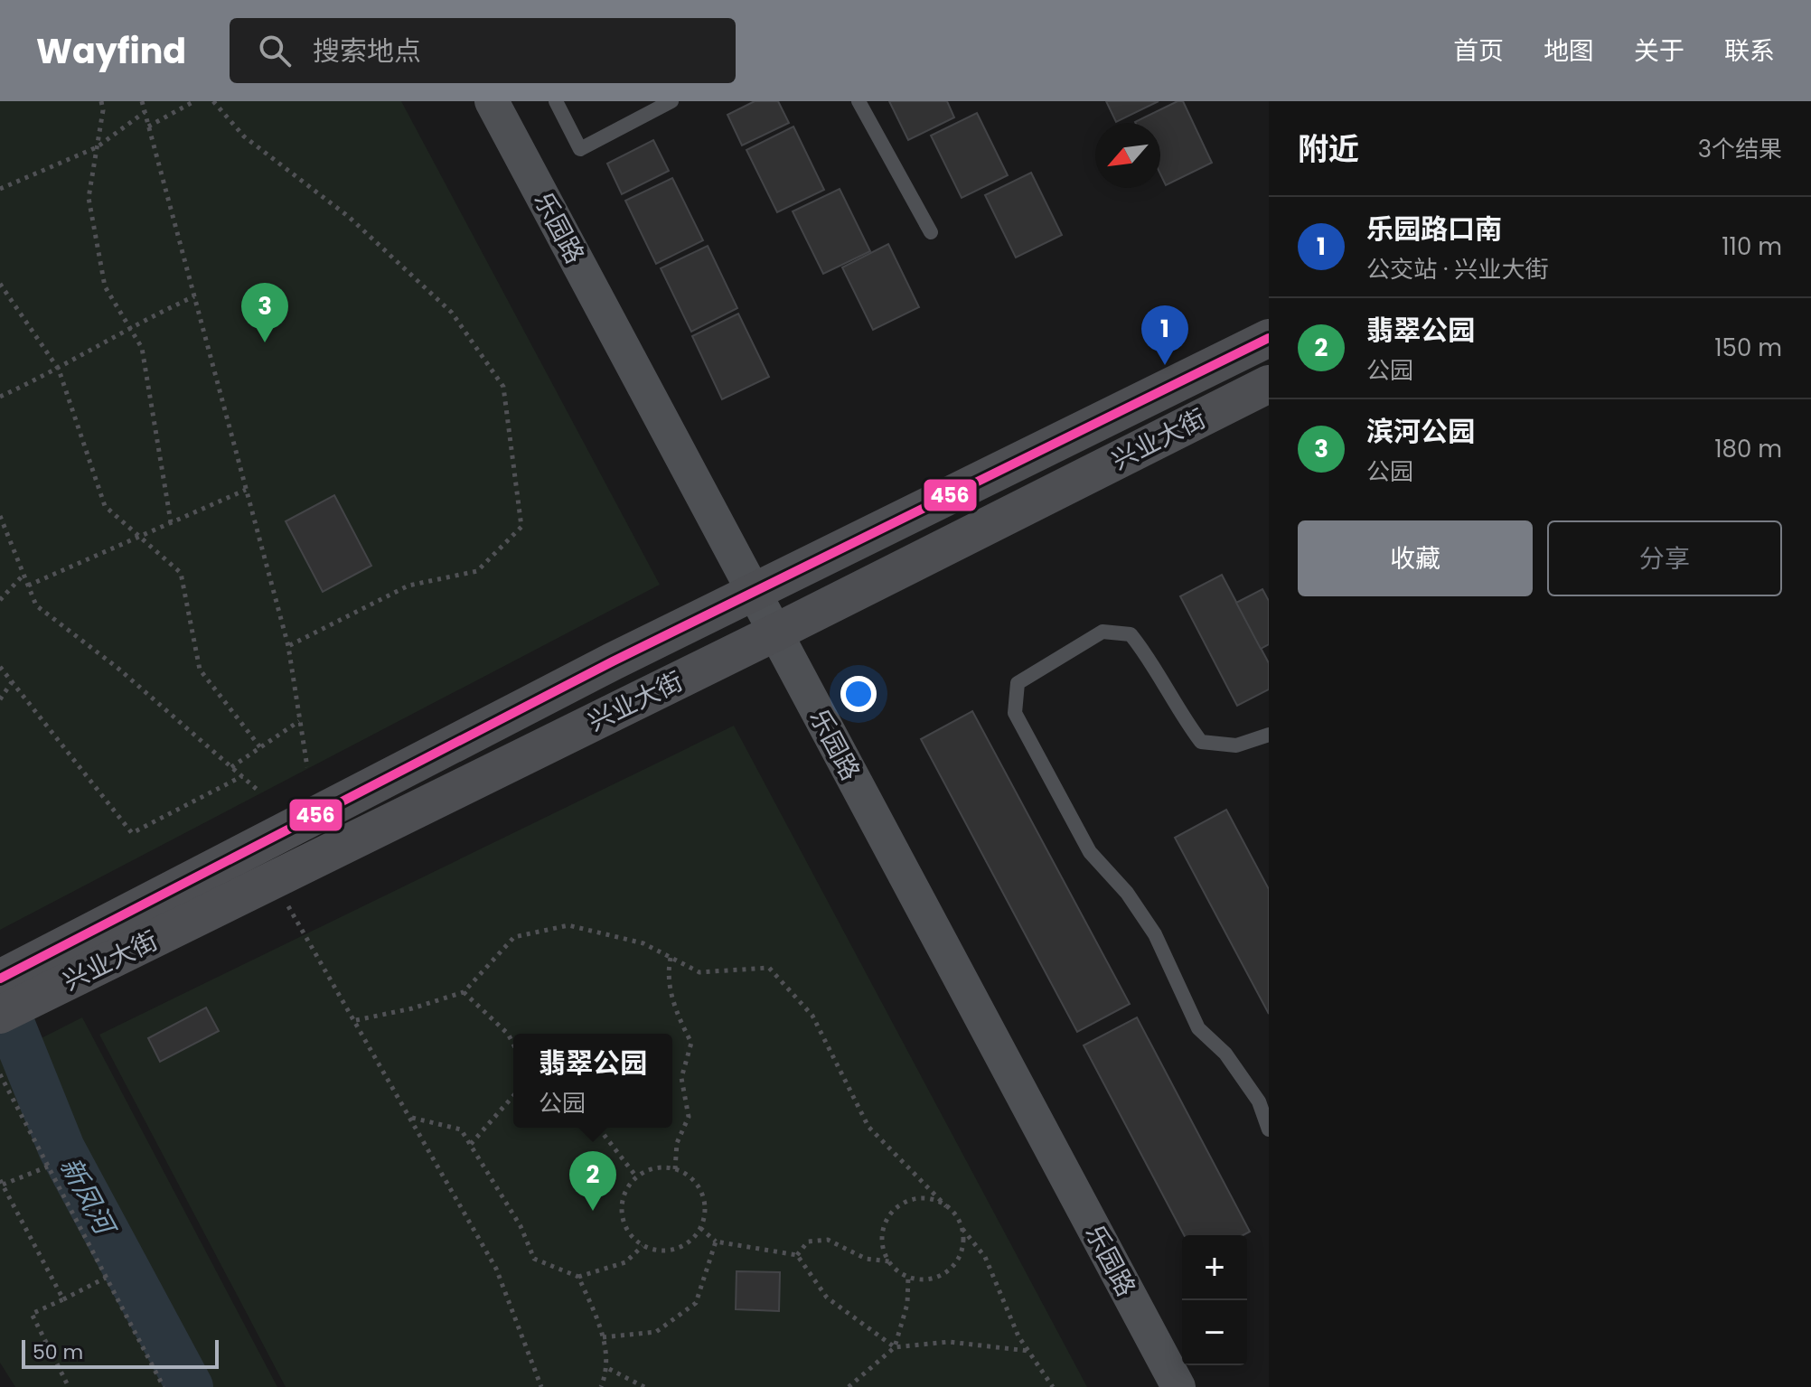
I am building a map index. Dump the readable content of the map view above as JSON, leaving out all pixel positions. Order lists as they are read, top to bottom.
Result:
{
  "streets": {
    "main road": ["兴业大街"],
    "street": ["乐园路"]
  },
  "crossings": [
    ["乐园路", "兴业大街"]
  ],
  "water": ["新凤河"],
  "lines": ["transit line 456"],
  "scale_bar": "50 m",
  "north": "bottom left",
  "page": {
    "header": "Wayfind",
    "search": "搜索地点",
    "nav": [
      "首页",
      "地图",
      "关于",
      "联系"
    ],
    "heading": ["附近", "3个结果"],
    "list": [
      {
        "mark": "1",
        "name": "乐园路口南",
        "note": "公交站 · 兴业大街",
        "value": "110 m"
      },
      {
        "mark": "2",
        "name": "翡翠公园",
        "note": "公园",
        "value": "150 m"
      },
      {
        "mark": "3",
        "name": "滨河公园",
        "note": "公园",
        "value": "180 m"
      }
    ],
    "pins": ["3", "1", "2"],
    "buttons": ["收藏", "分享"],
    "popup": ["翡翠公园", "公园"],
    "map_buttons": ["+", "−"],
    "scale": "50 m"
  }
}
